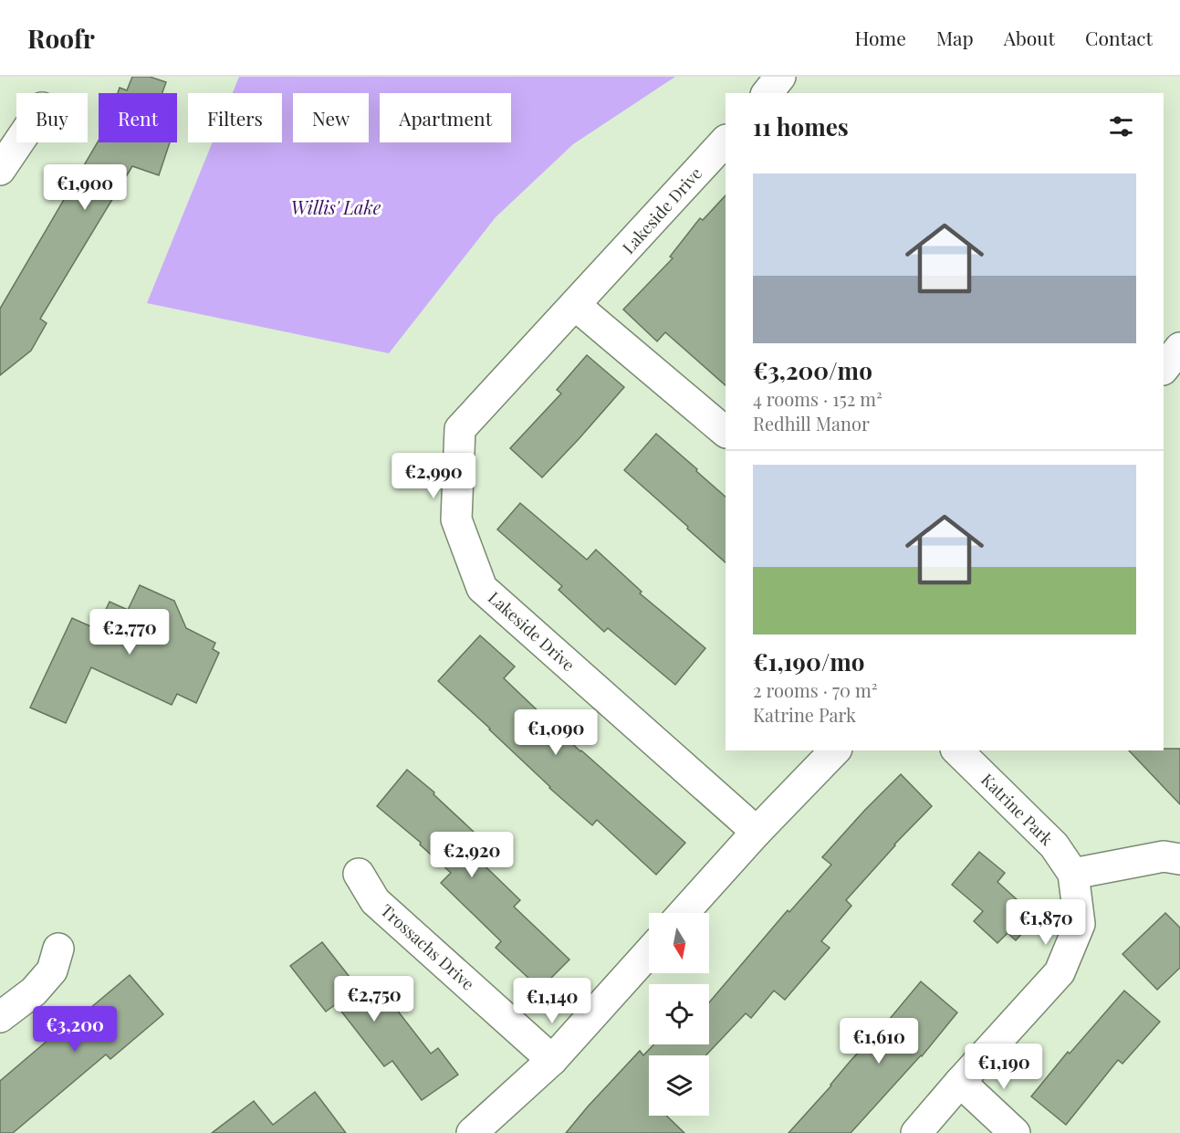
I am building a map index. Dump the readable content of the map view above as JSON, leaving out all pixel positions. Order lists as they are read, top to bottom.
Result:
{
  "streets": {
    "street": ["Lakeside Drive", "Katrine Park", "Trossachs Drive"]
  },
  "water": ["Willis' Lake"],
  "north": "bottom",
  "page": {
    "header": "Roofr",
    "nav": [
      "Home",
      "Map",
      "About",
      "Contact"
    ],
    "chip": [
      "Buy",
      "Rent",
      "Filters",
      "New",
      "Apartment"
    ],
    "heading": "11 homes",
    "list": [
      {
        "name": "€3,200/mo",
        "note": "4 rooms · 152 m² · Redhill Manor"
      },
      {
        "name": "€1,190/mo",
        "note": "2 rooms · 70 m² · Katrine Park"
      }
    ],
    "price": [
      "€1,900",
      "€2,990",
      "€2,770",
      "€1,090",
      "€2,920",
      "€1,870",
      "€2,750",
      "€1,140",
      "€3,200",
      "€1,610",
      "€1,190"
    ]
  }
}
